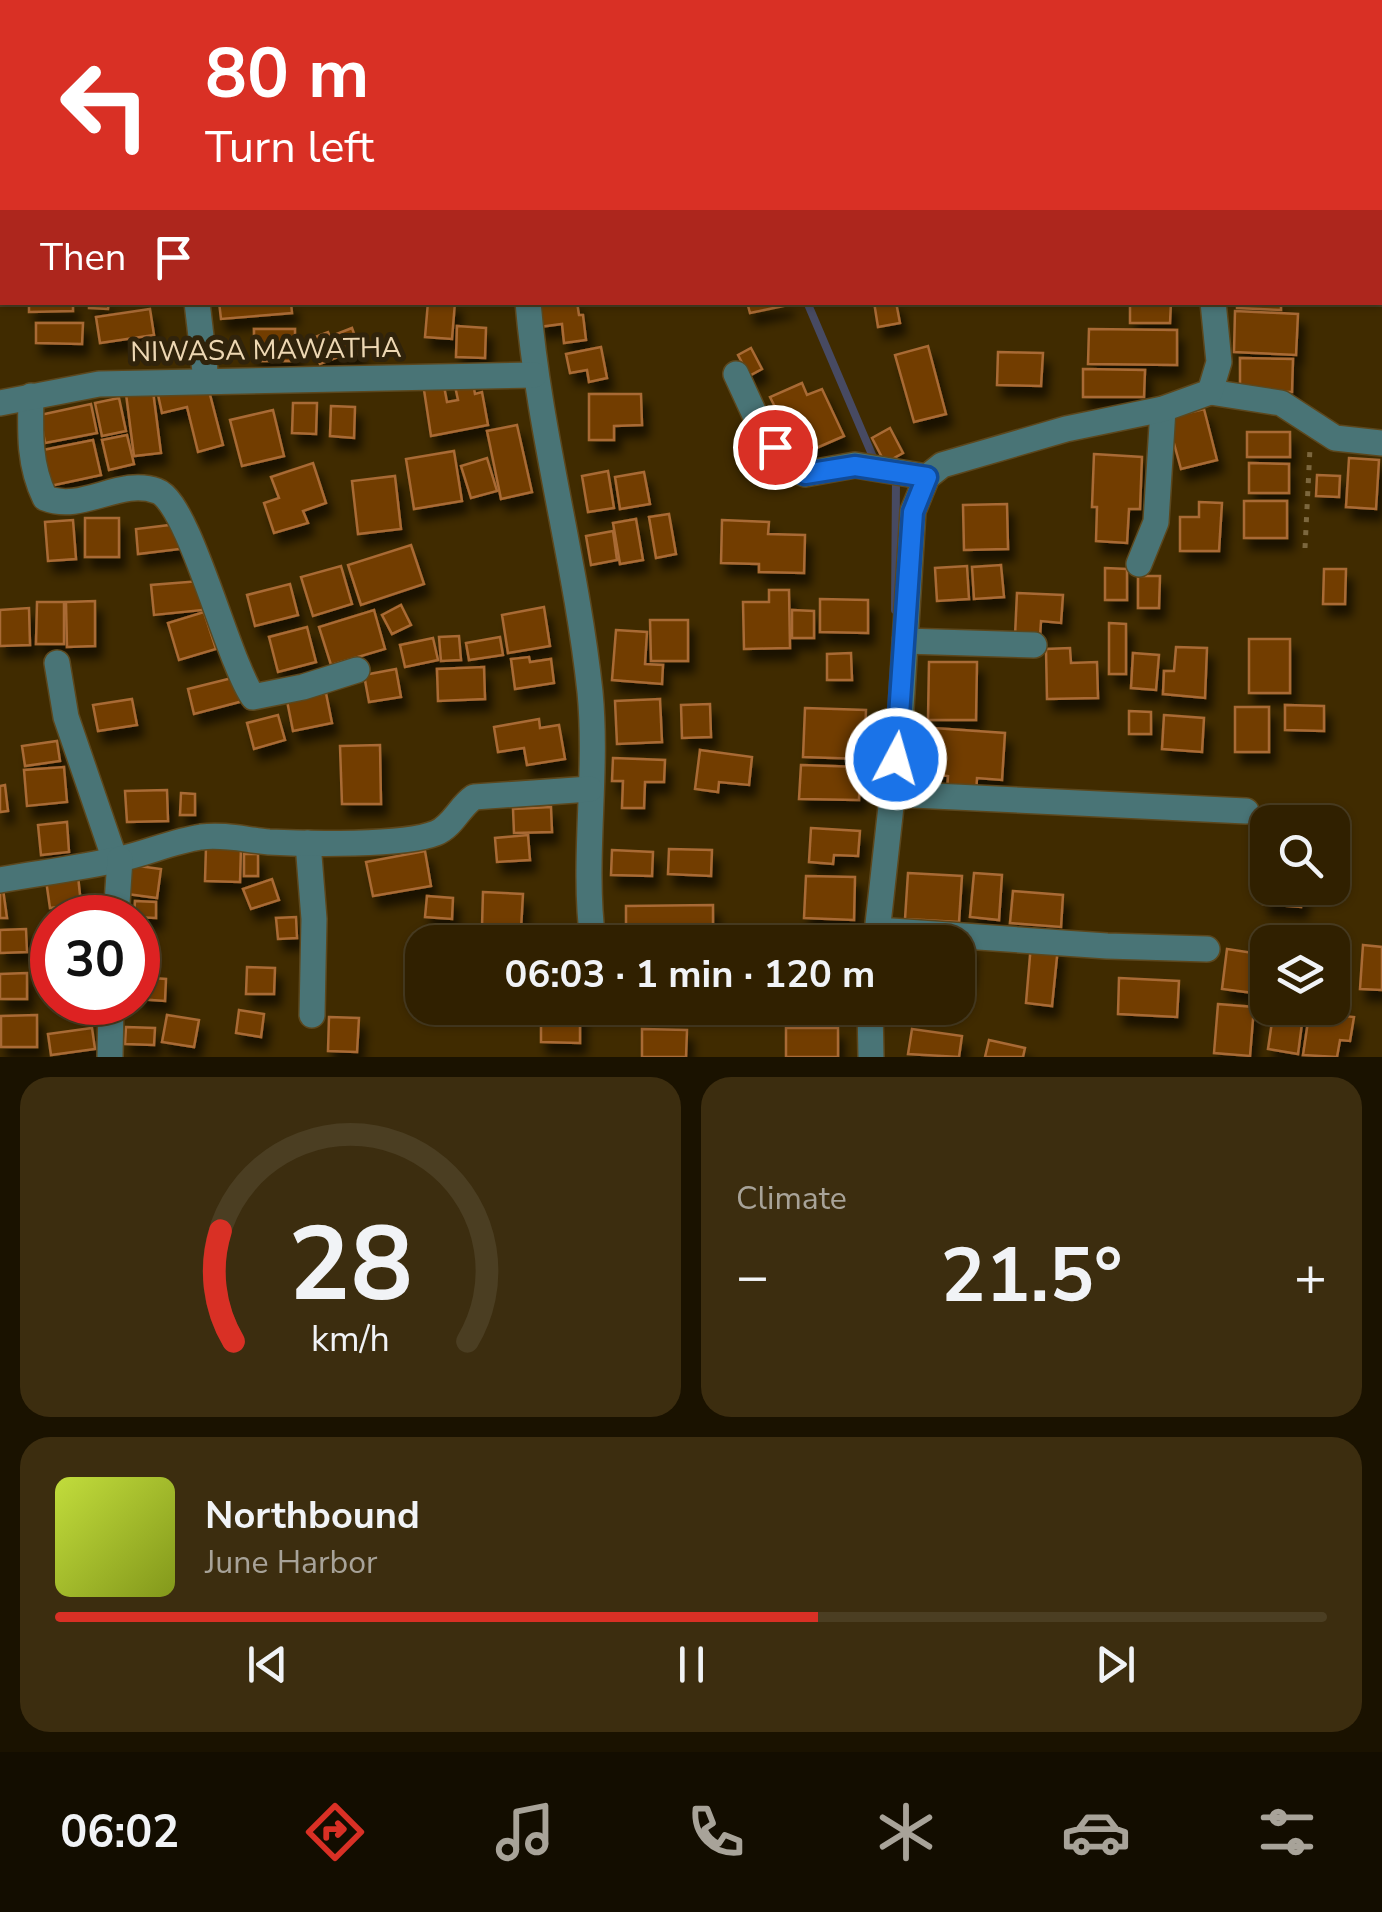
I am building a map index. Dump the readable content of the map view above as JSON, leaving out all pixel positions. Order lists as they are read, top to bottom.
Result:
{
  "streets": {
    "street": ["NIWASA MAWATHA"]
  },
  "page": {
    "turn": ["80 m", "Turn left"],
    "then": "Then",
    "limit": "30",
    "trip": "06:03 · 1 min · 120 m",
    "tile": "Climate",
    "heat": ["−", "21.5°", "+"],
    "song": ["Northbound", "June Harbor"],
    "tabs": "06:02",
    "gauge": ["28", "km/h"]
  }
}
